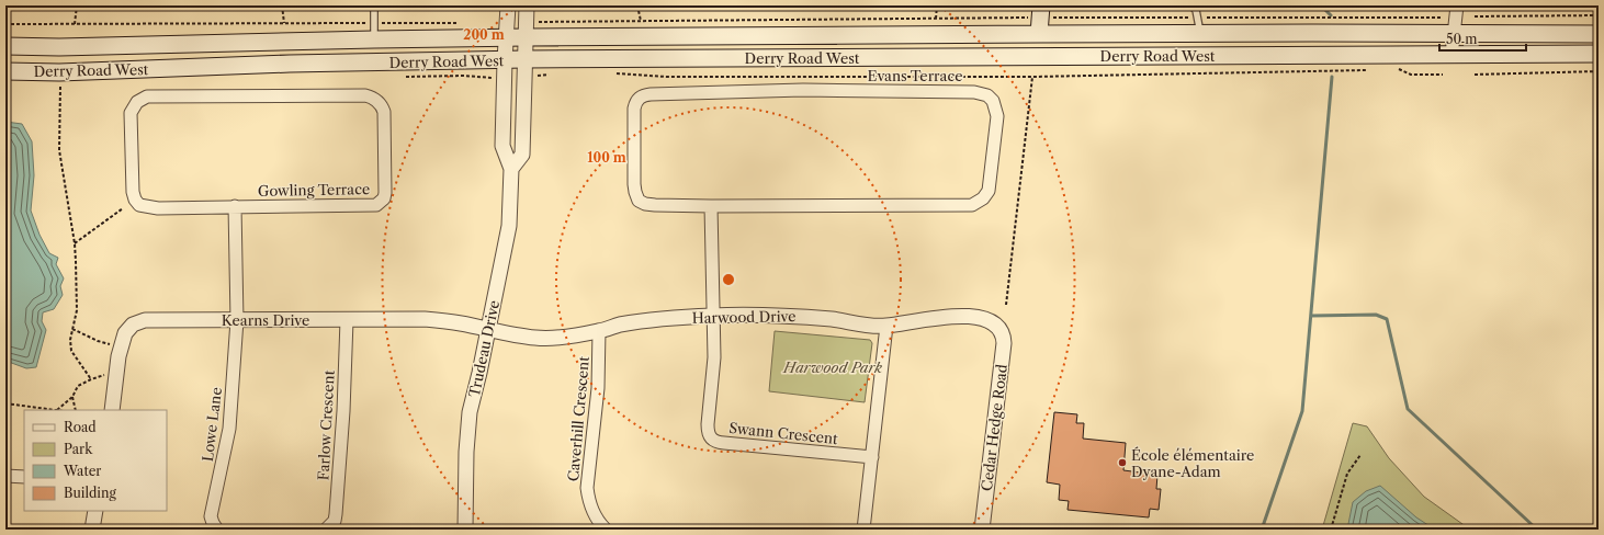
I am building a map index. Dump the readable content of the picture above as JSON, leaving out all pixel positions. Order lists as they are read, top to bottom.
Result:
{
  "streets": {
    "main road": ["Derry Road West"],
    "street": [
      "Evans Terrace",
      "Gowling Terrace",
      "Harwood Drive",
      "Kearns Drive",
      "Trudeau Drive",
      "Caverhill Crescent",
      "Lowe Lane",
      "Farlow Crescent",
      "Cedar Hedge Road",
      "Swann Crescent"
    ]
  },
  "crossings": [
    ["Derry Road West", "Trudeau Drive"],
    ["Gowling Terrace", "Lowe Lane"],
    ["Harwood Drive", "Kearns Drive"],
    ["Harwood Drive", "Trudeau Drive"],
    ["Harwood Drive", "Caverhill Crescent"],
    ["Harwood Drive", "Cedar Hedge Road"],
    ["Harwood Drive", "Swann Crescent"],
    ["Kearns Drive", "Trudeau Drive"],
    ["Kearns Drive", "Lowe Lane"],
    ["Kearns Drive", "Farlow Crescent"]
  ],
  "parks": ["Harwood Park"],
  "places": ["École élémentaire Dyane-Adam"],
  "legend": [
    "Road",
    "Park",
    "Water",
    "Building"
  ],
  "scale_bar": "50 m",
  "rings": ["200 m", "100 m"]
}
